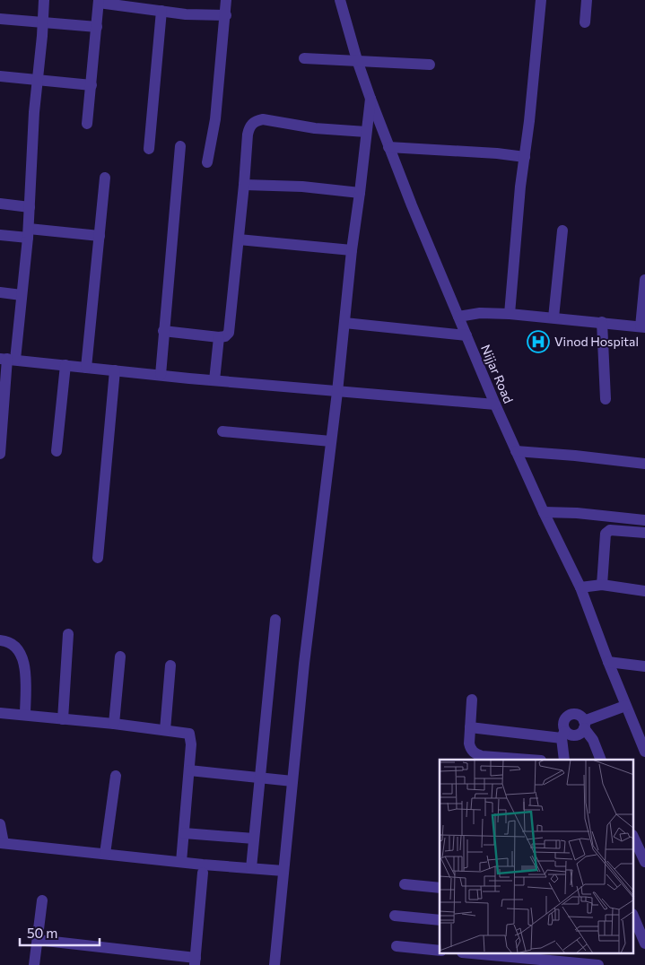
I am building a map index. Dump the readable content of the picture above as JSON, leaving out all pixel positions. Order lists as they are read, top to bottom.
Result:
{
  "streets": {
    "street": ["Nijjar Road"]
  },
  "places": {
    "hospital": ["Vinod Hospital"]
  },
  "scale_bar": "50 m"
}
